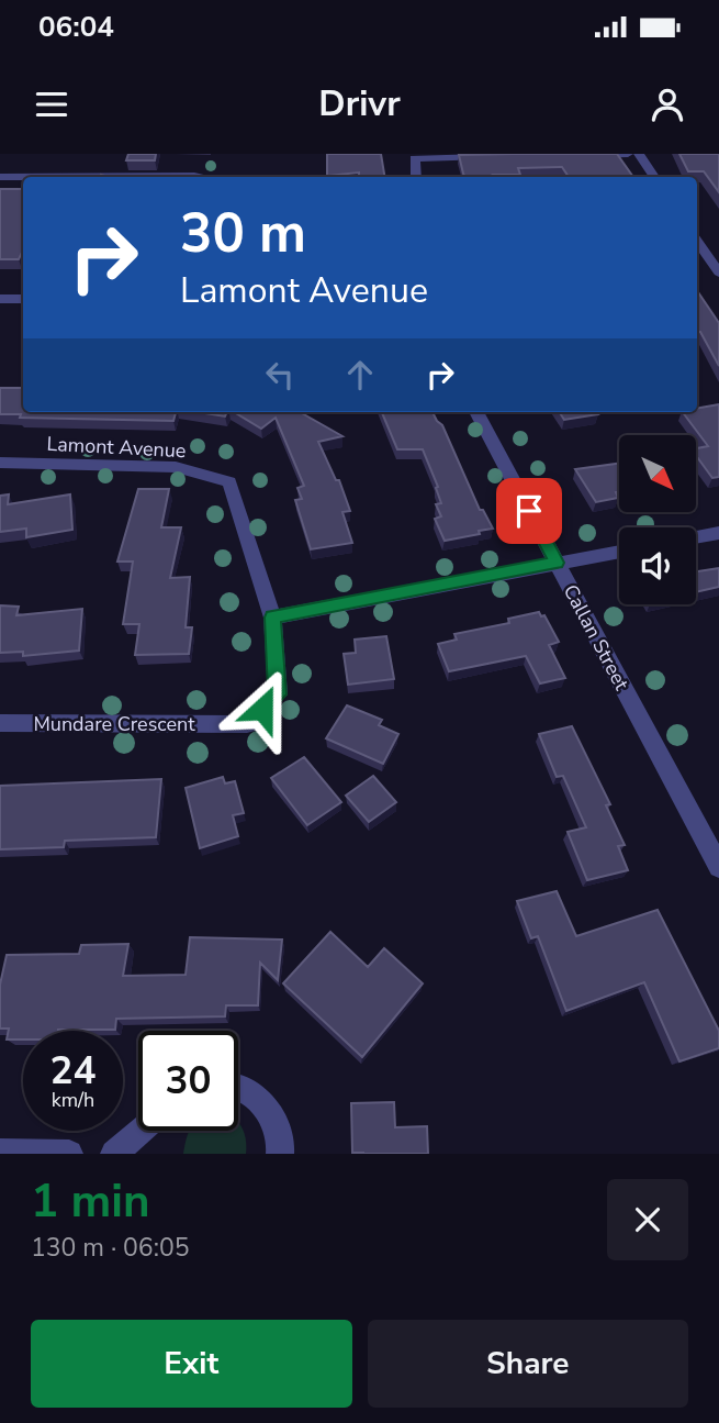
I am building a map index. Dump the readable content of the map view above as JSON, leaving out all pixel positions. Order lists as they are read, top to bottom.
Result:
{
  "streets": {
    "street": ["Lamont Avenue", "Callan Street", "Mundare Crescent"]
  },
  "crossings": [
    ["Lamont Avenue", "Mundare Crescent"]
  ],
  "north": "bottom right",
  "page": {
    "status": "06:04",
    "header": "Drivr",
    "turn": ["30 m", "Lamont Avenue"],
    "speed": "24 km/h",
    "limit": "30",
    "heading": ["1 min", "130 m · 06:05"],
    "buttons": ["Exit", "Share"]
  }
}
